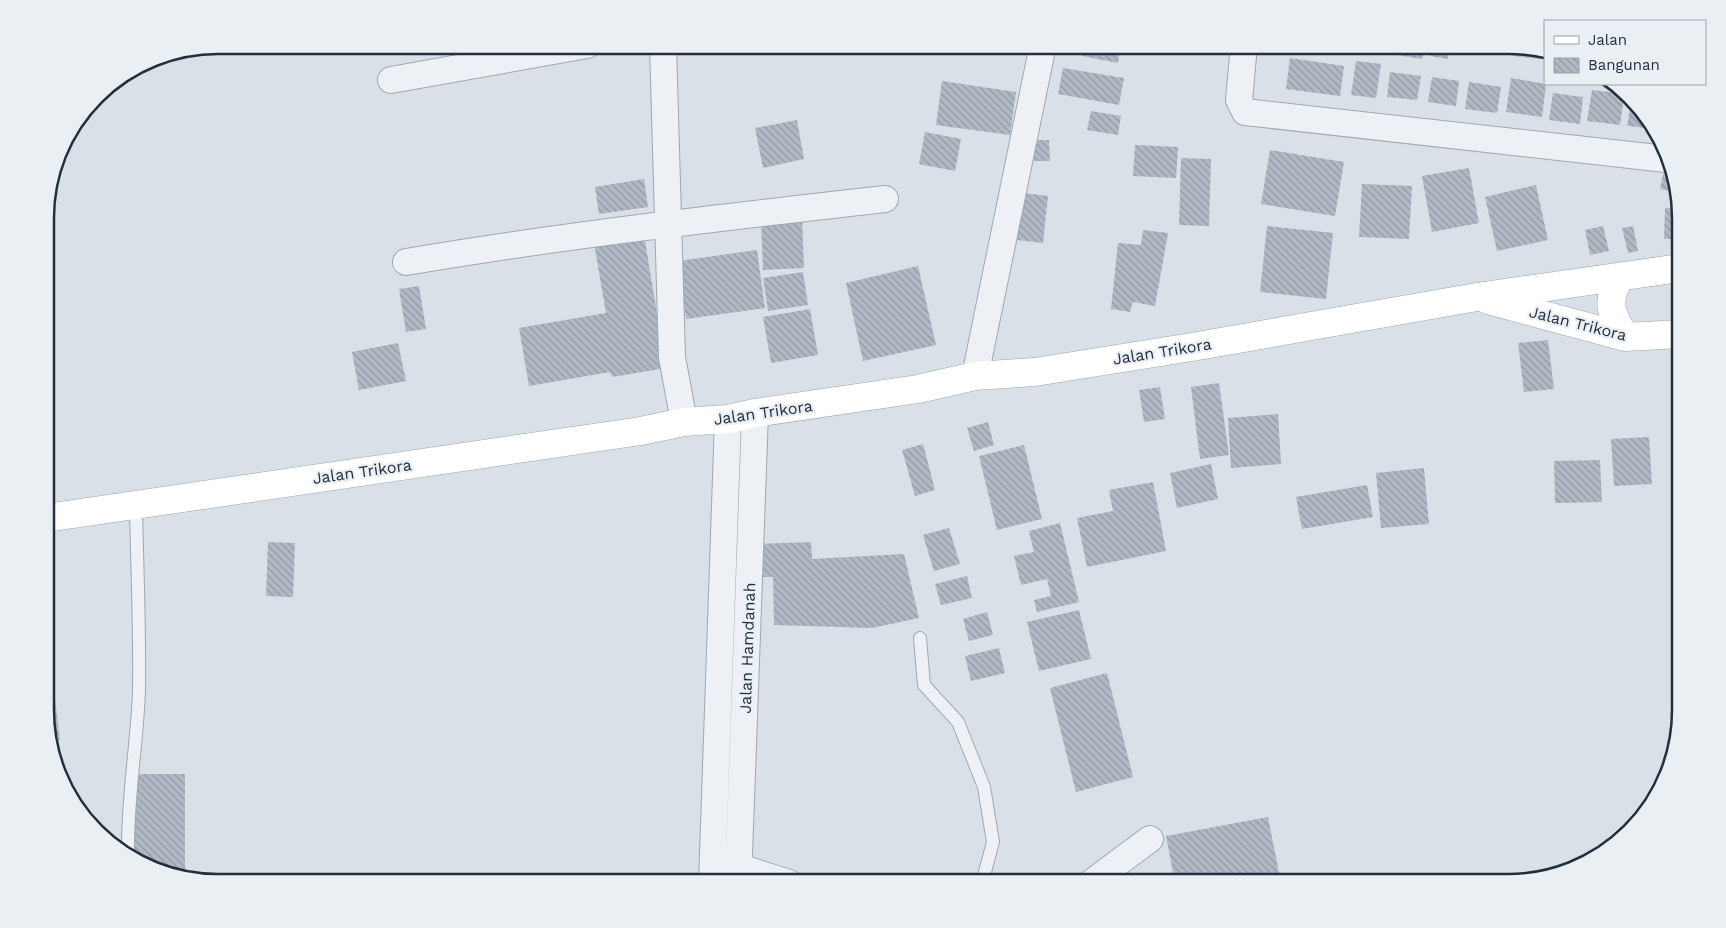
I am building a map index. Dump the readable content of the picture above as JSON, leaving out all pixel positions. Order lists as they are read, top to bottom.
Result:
{
  "streets": {
    "main road": ["Jalan Trikora"],
    "street": ["Jalan Hamdanah"]
  },
  "crossings": [
    ["Jalan Trikora", "Jalan Hamdanah"]
  ],
  "legend": ["Jalan", "Bangunan"]
}
